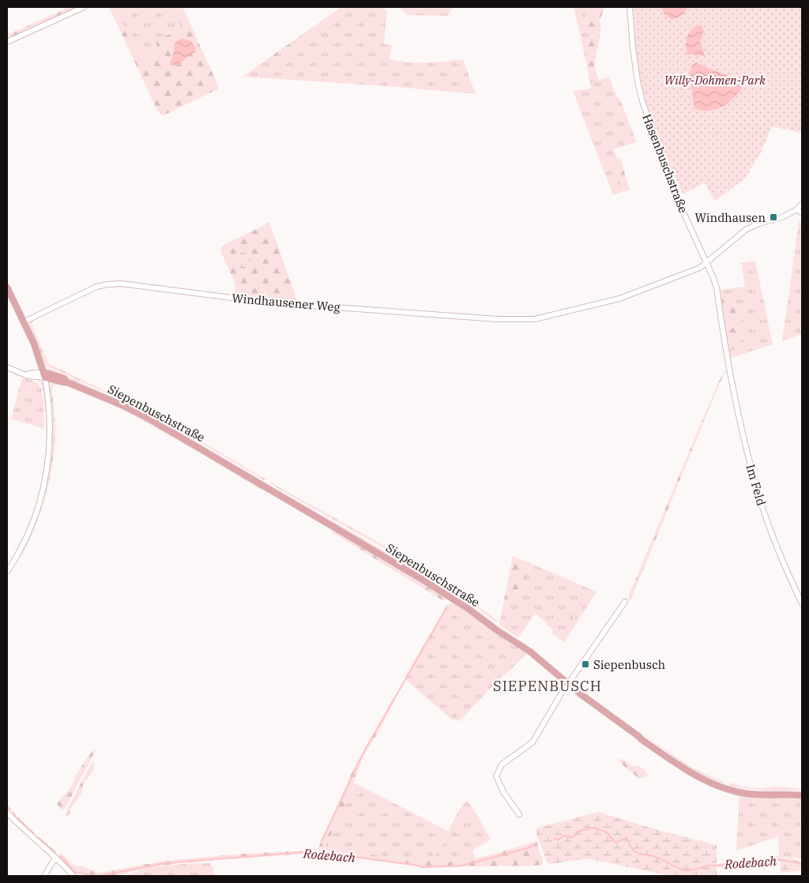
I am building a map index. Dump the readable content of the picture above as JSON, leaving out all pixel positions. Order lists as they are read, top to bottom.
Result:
{
  "streets": {
    "main road": ["Siepenbuschstraße"],
    "street": ["Hasenbuschstraße", "Windhausener Weg", "Im Feld"]
  },
  "crossings": [
    ["Hasenbuschstraße", "Windhausener Weg"],
    ["Hasenbuschstraße", "Im Feld"]
  ],
  "districts": ["SIEPENBUSCH"],
  "water": ["Rodebach"],
  "parks": ["Willy-Dohmen-Park"],
  "places": {
    "transit": ["Windhausen", "Siepenbusch"]
  }
}
